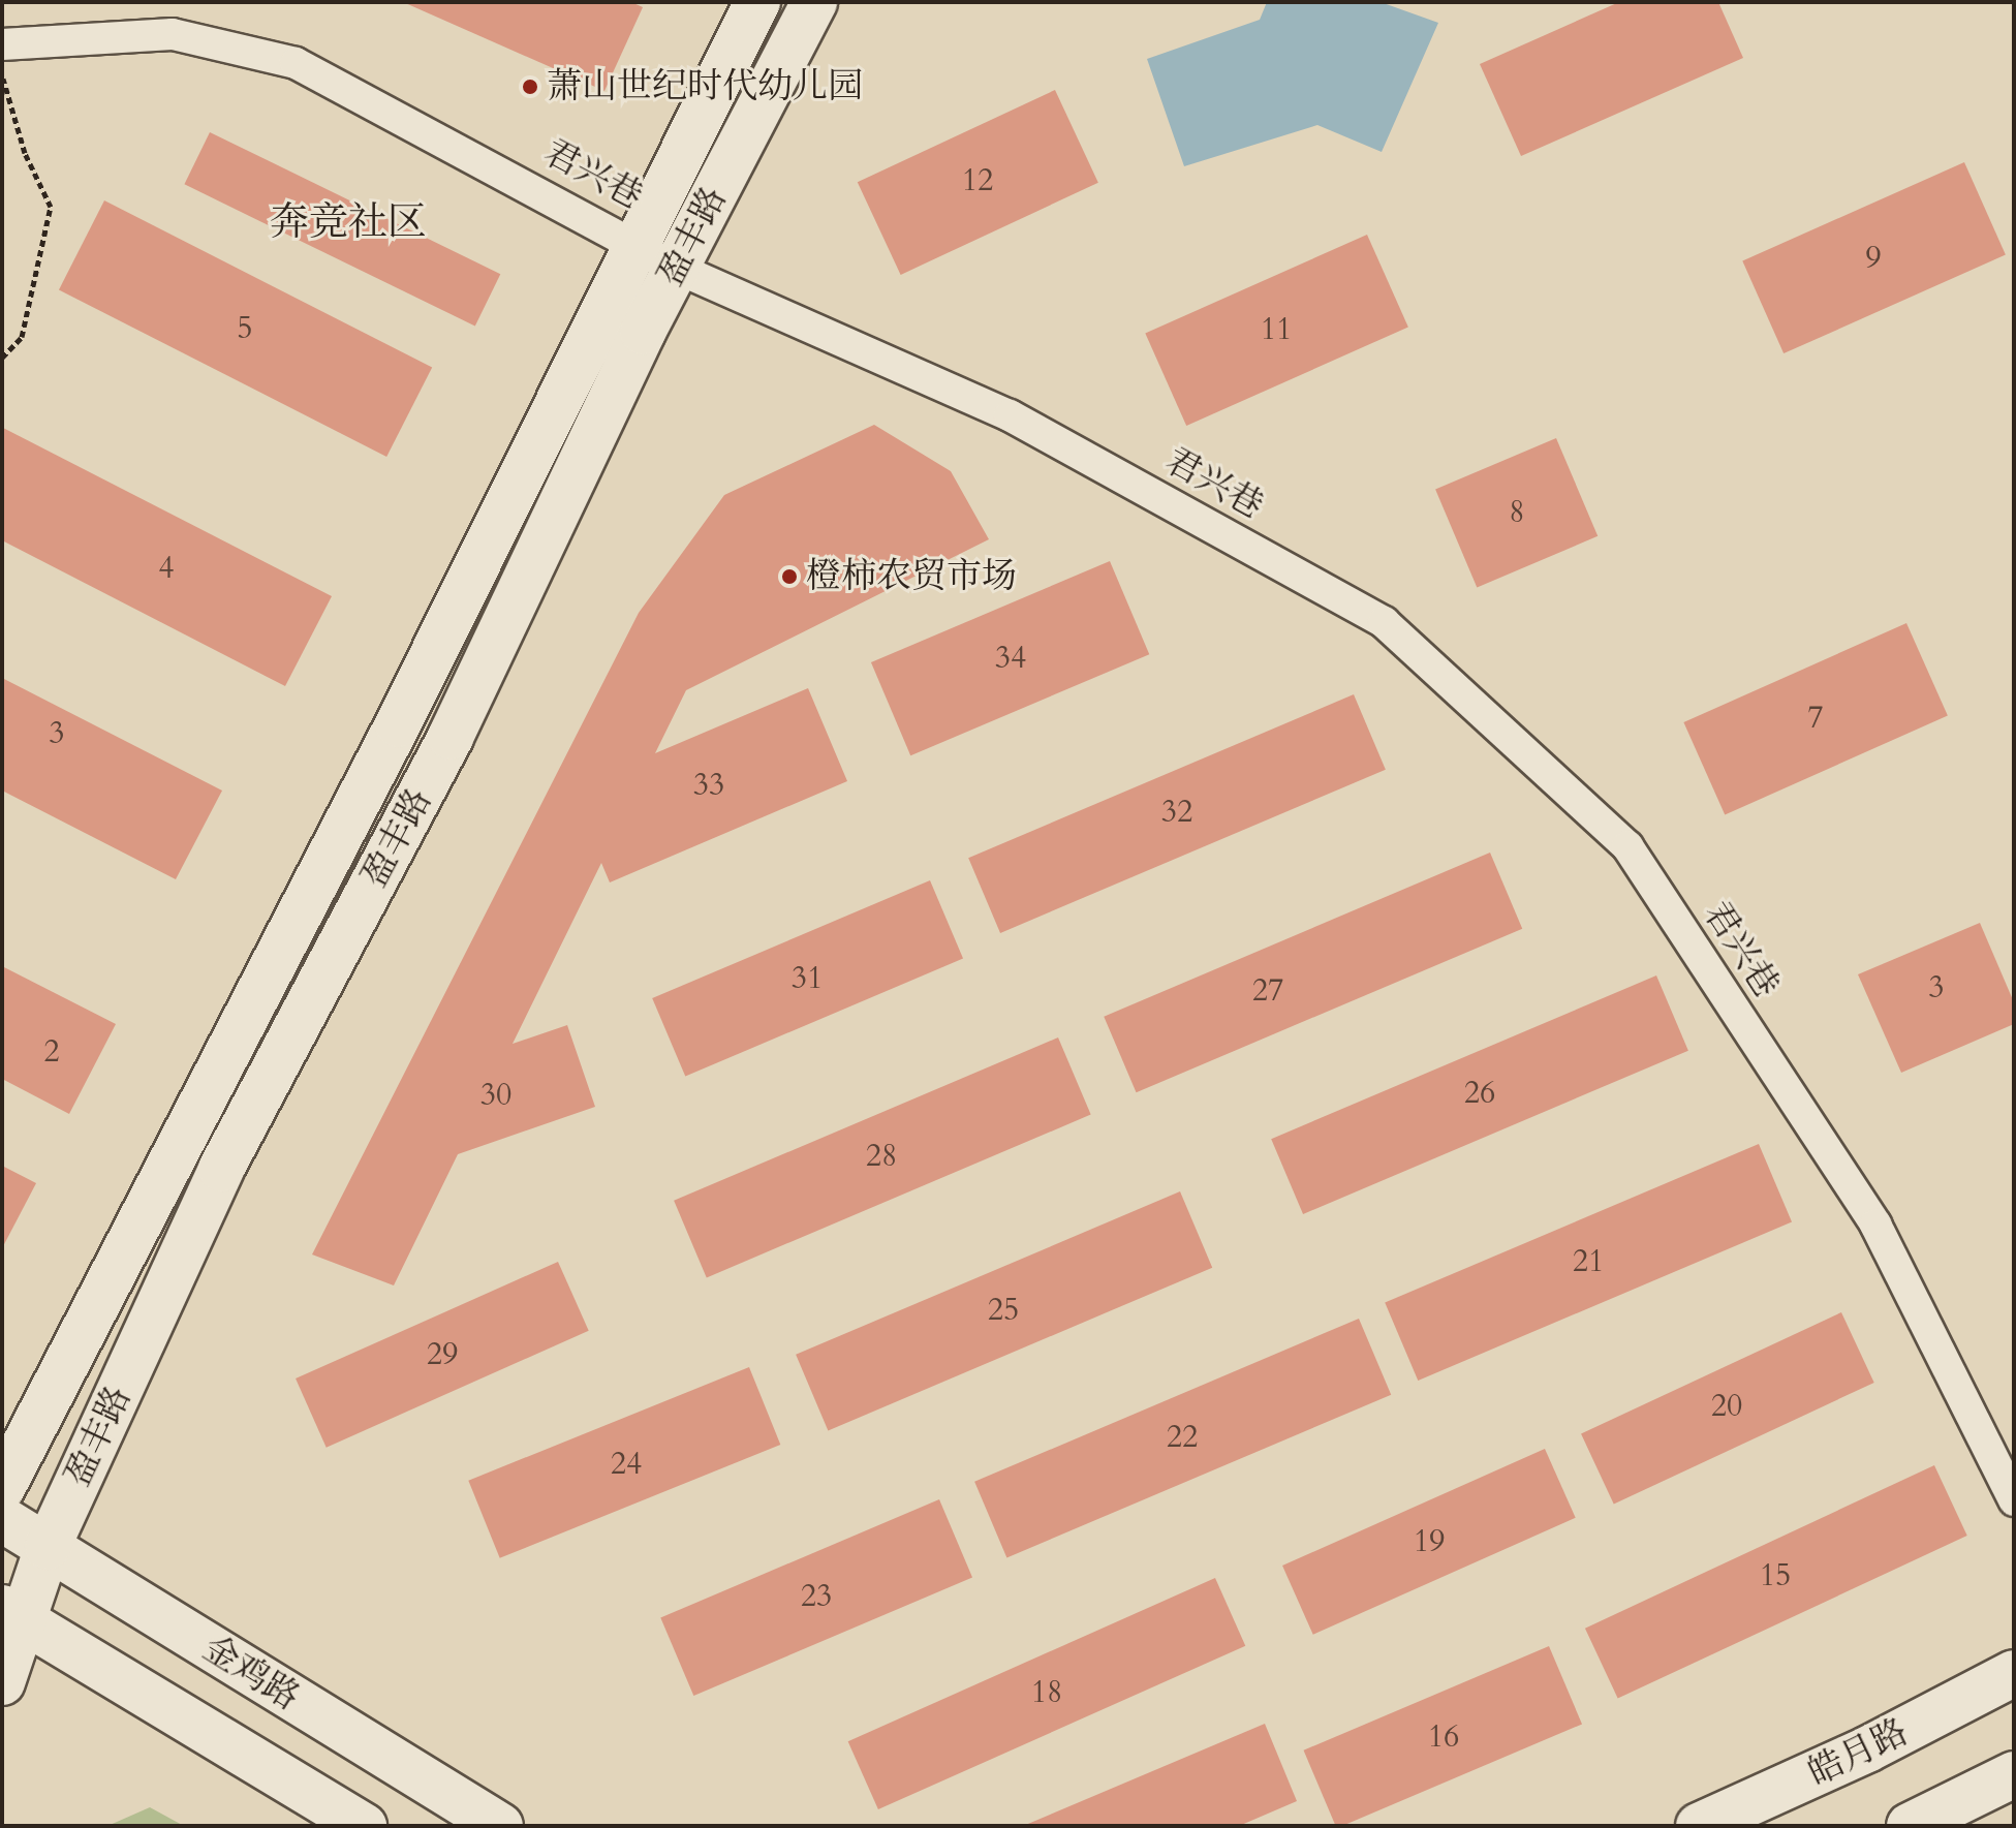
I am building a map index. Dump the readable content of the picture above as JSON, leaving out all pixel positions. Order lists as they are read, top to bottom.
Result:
{
  "streets": {
    "main road": ["盈丰路", "金鸡路", "皓月路"],
    "street": ["君兴巷"]
  },
  "crossings": [
    ["君兴巷", "盈丰路"],
    ["盈丰路", "金鸡路"]
  ],
  "districts": ["奔竞社区"],
  "places": ["萧山世纪时代幼儿园", "橙柿农贸市场"],
  "house_numbers": [
    "12",
    "9",
    "5",
    "11",
    "8",
    "4",
    "34",
    "7",
    "3",
    "33",
    "32",
    "31",
    "3",
    "27",
    "2",
    "26",
    "30",
    "28",
    "21",
    "25",
    "29",
    "20",
    "22",
    "24",
    "19",
    "15",
    "23",
    "18",
    "16"
  ]
}
